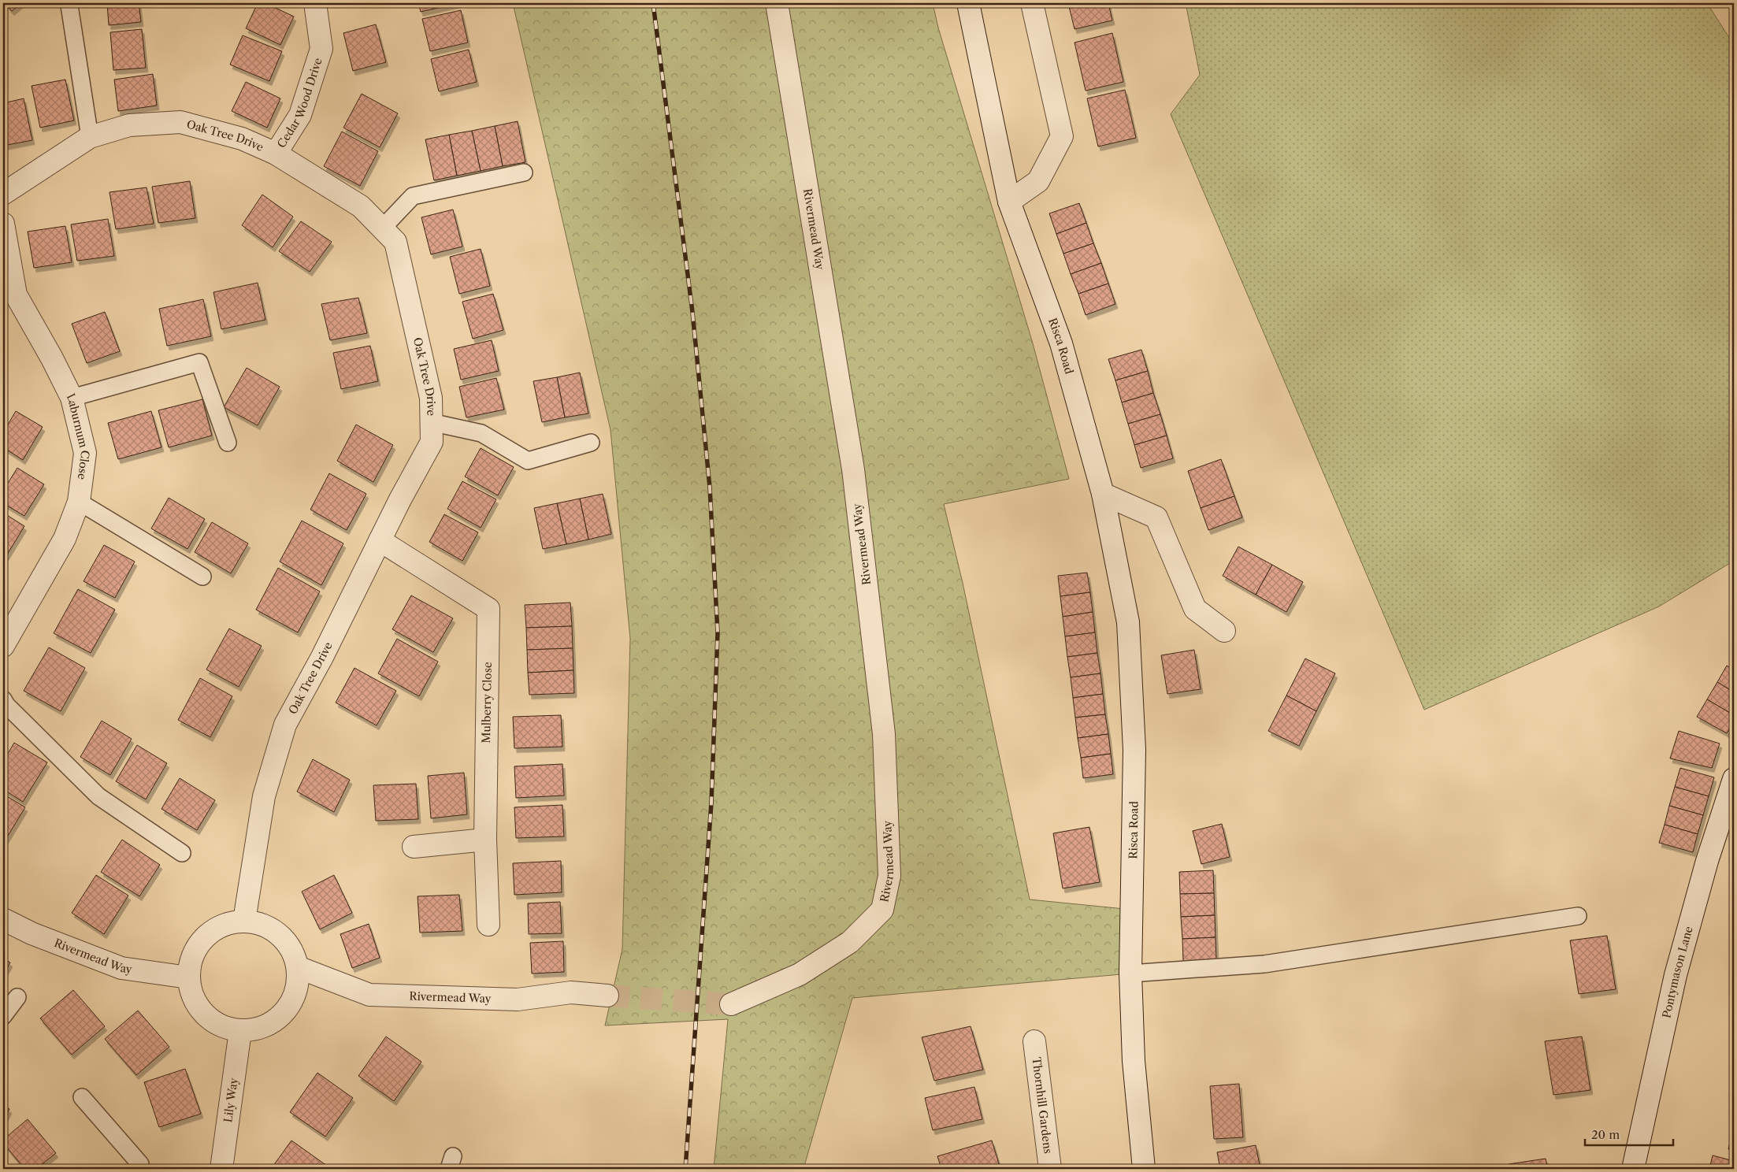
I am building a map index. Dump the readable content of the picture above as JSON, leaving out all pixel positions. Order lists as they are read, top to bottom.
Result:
{
  "streets": {
    "street": [
      "Cedar Wood Drive",
      "Oak Tree Drive",
      "Rivermead Way",
      "Risca Road",
      "Laburnum Close",
      "Mulberry Close",
      "Pontymason Lane",
      "Lily Way",
      "Thornhill Gardens"
    ]
  },
  "crossings": [
    ["Cedar Wood Drive", "Oak Tree Drive"],
    ["Oak Tree Drive", "Rivermead Way"],
    ["Oak Tree Drive", "Mulberry Close"],
    ["Oak Tree Drive", "Lily Way"],
    ["Rivermead Way", "Lily Way"]
  ],
  "scale_bar": "20 m"
}
